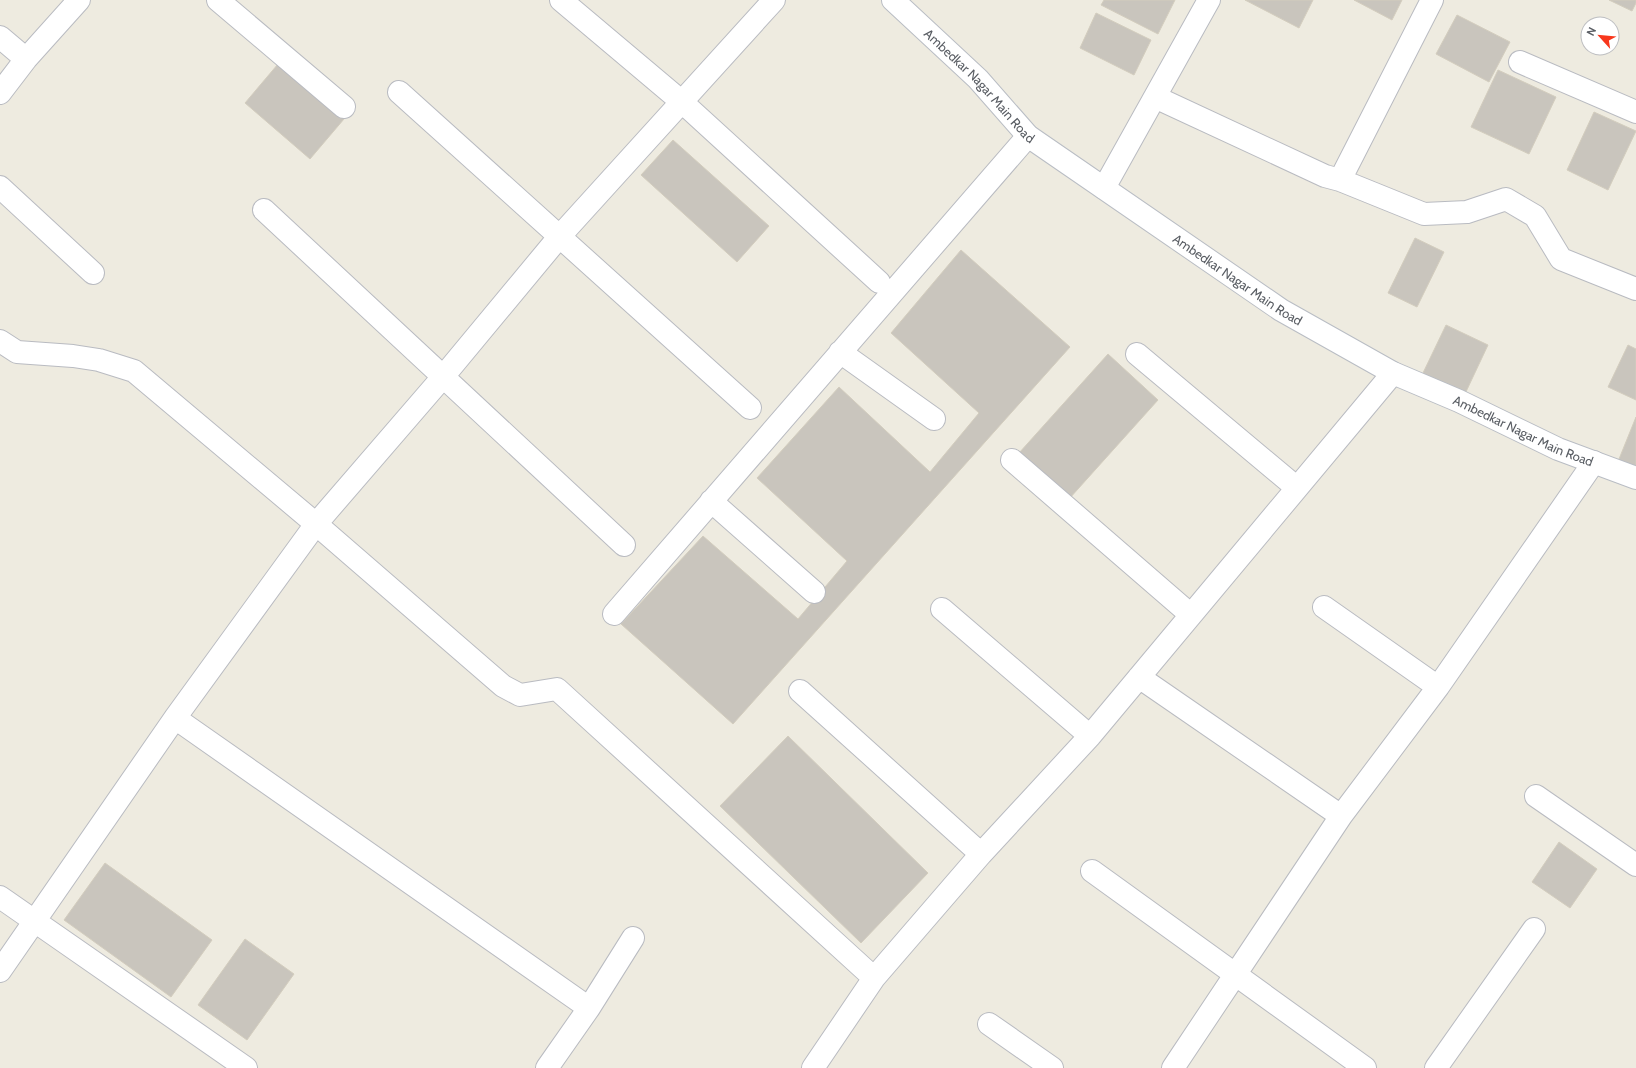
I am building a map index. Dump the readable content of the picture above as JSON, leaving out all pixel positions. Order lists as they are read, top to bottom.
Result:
{
  "streets": {
    "street": ["Ambedkar Nagar Main Road"]
  },
  "north": "top left"
}
